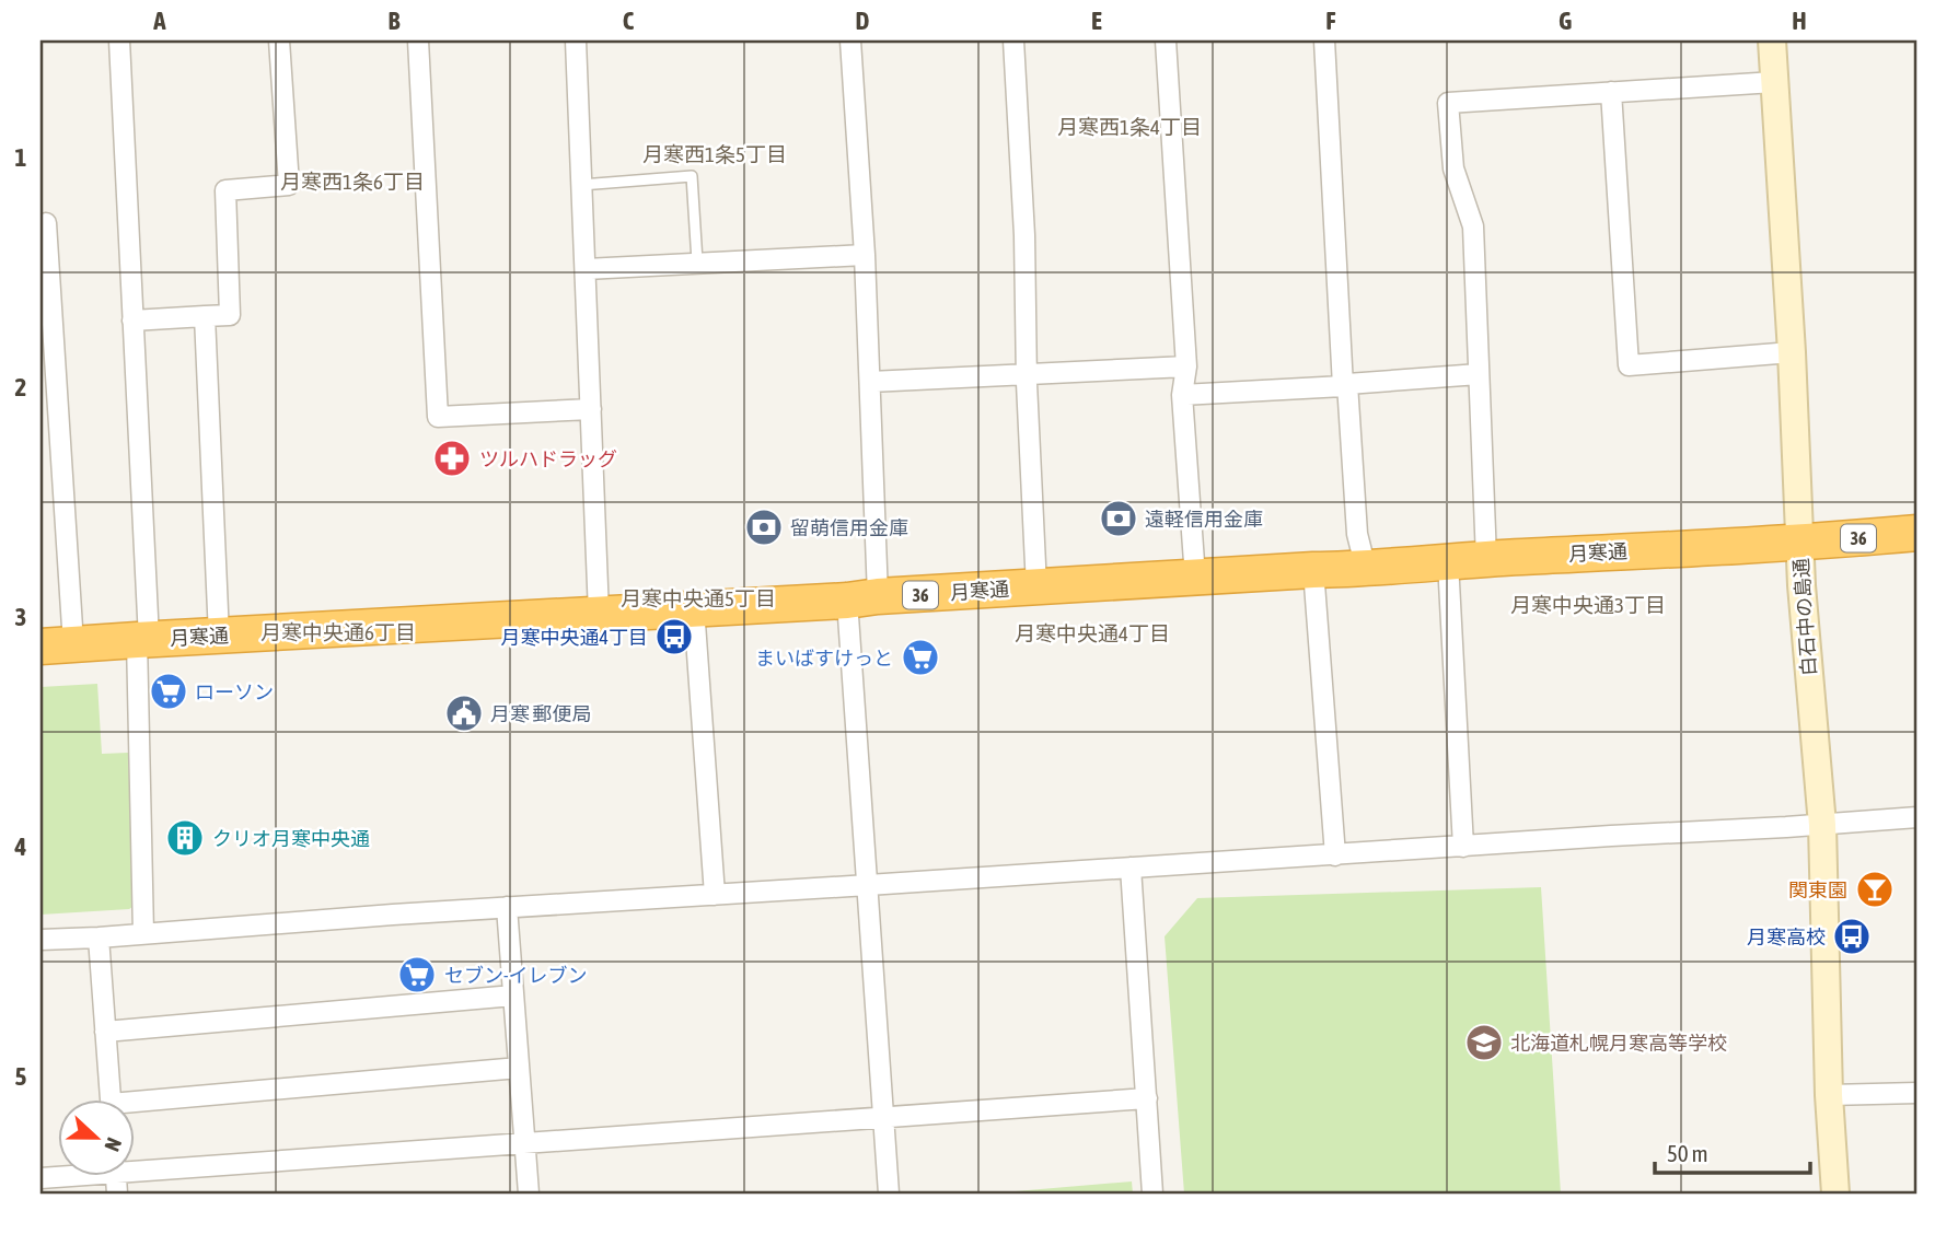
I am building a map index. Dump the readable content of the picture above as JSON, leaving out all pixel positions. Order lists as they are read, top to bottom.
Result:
{
  "streets": {
    "highway": ["36", "月寒通"],
    "street": ["白石中の島通"]
  },
  "crossings": [
    ["月寒通", "白石中の島通"]
  ],
  "districts": [
    "月寒西1条4丁目",
    "月寒西1条5丁目",
    "月寒西1条6丁目",
    "月寒中央通5丁目",
    "月寒中央通3丁目",
    "月寒中央通6丁目",
    "月寒中央通4丁目"
  ],
  "places": {
    "pharmacy": ["ツルハドラッグ"],
    "bank": ["遠軽信用金庫", "留萌信用金庫"],
    "bus stop": ["月寒中央通4丁目", "月寒高校"],
    "supermarket": ["まいばすけっと", "ローソン", "セブン-イレブン"],
    "public building": ["月寒 郵便局"],
    "building": ["クリオ月寒中央通"],
    "bar": ["関東園"],
    "school or university": ["北海道札幌月寒高等学校"]
  },
  "scale_bar": "50 m",
  "north": "right",
  "grid": {
    "columns": [
      "A",
      "B",
      "C",
      "D",
      "E",
      "F",
      "G",
      "H"
    ],
    "rows": [
      "1",
      "2",
      "3",
      "4",
      "5"
    ]
  }
}
